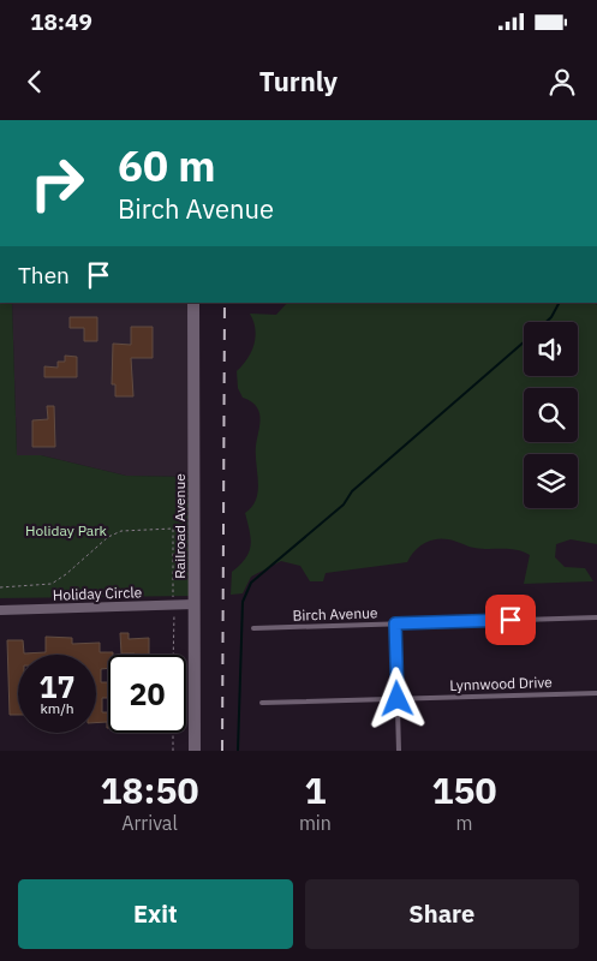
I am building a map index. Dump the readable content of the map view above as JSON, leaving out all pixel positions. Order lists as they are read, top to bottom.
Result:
{
  "streets": {
    "main road": ["Railroad Avenue"],
    "street": ["Holiday Circle"],
    "lane": ["Birch Avenue", "Lynnwood Drive"]
  },
  "crossings": [
    ["Railroad Avenue", "Holiday Circle"]
  ],
  "parks": ["Holiday Park"],
  "page": {
    "status": "18:49",
    "header": "Turnly",
    "turn": ["60 m", "Birch Avenue"],
    "then": "Then",
    "speed": "17 km/h",
    "limit": "20",
    "eta": [
      "18:50",
      "Arrival",
      "1",
      "min",
      "150",
      "m"
    ],
    "buttons": ["Exit", "Share"]
  }
}
